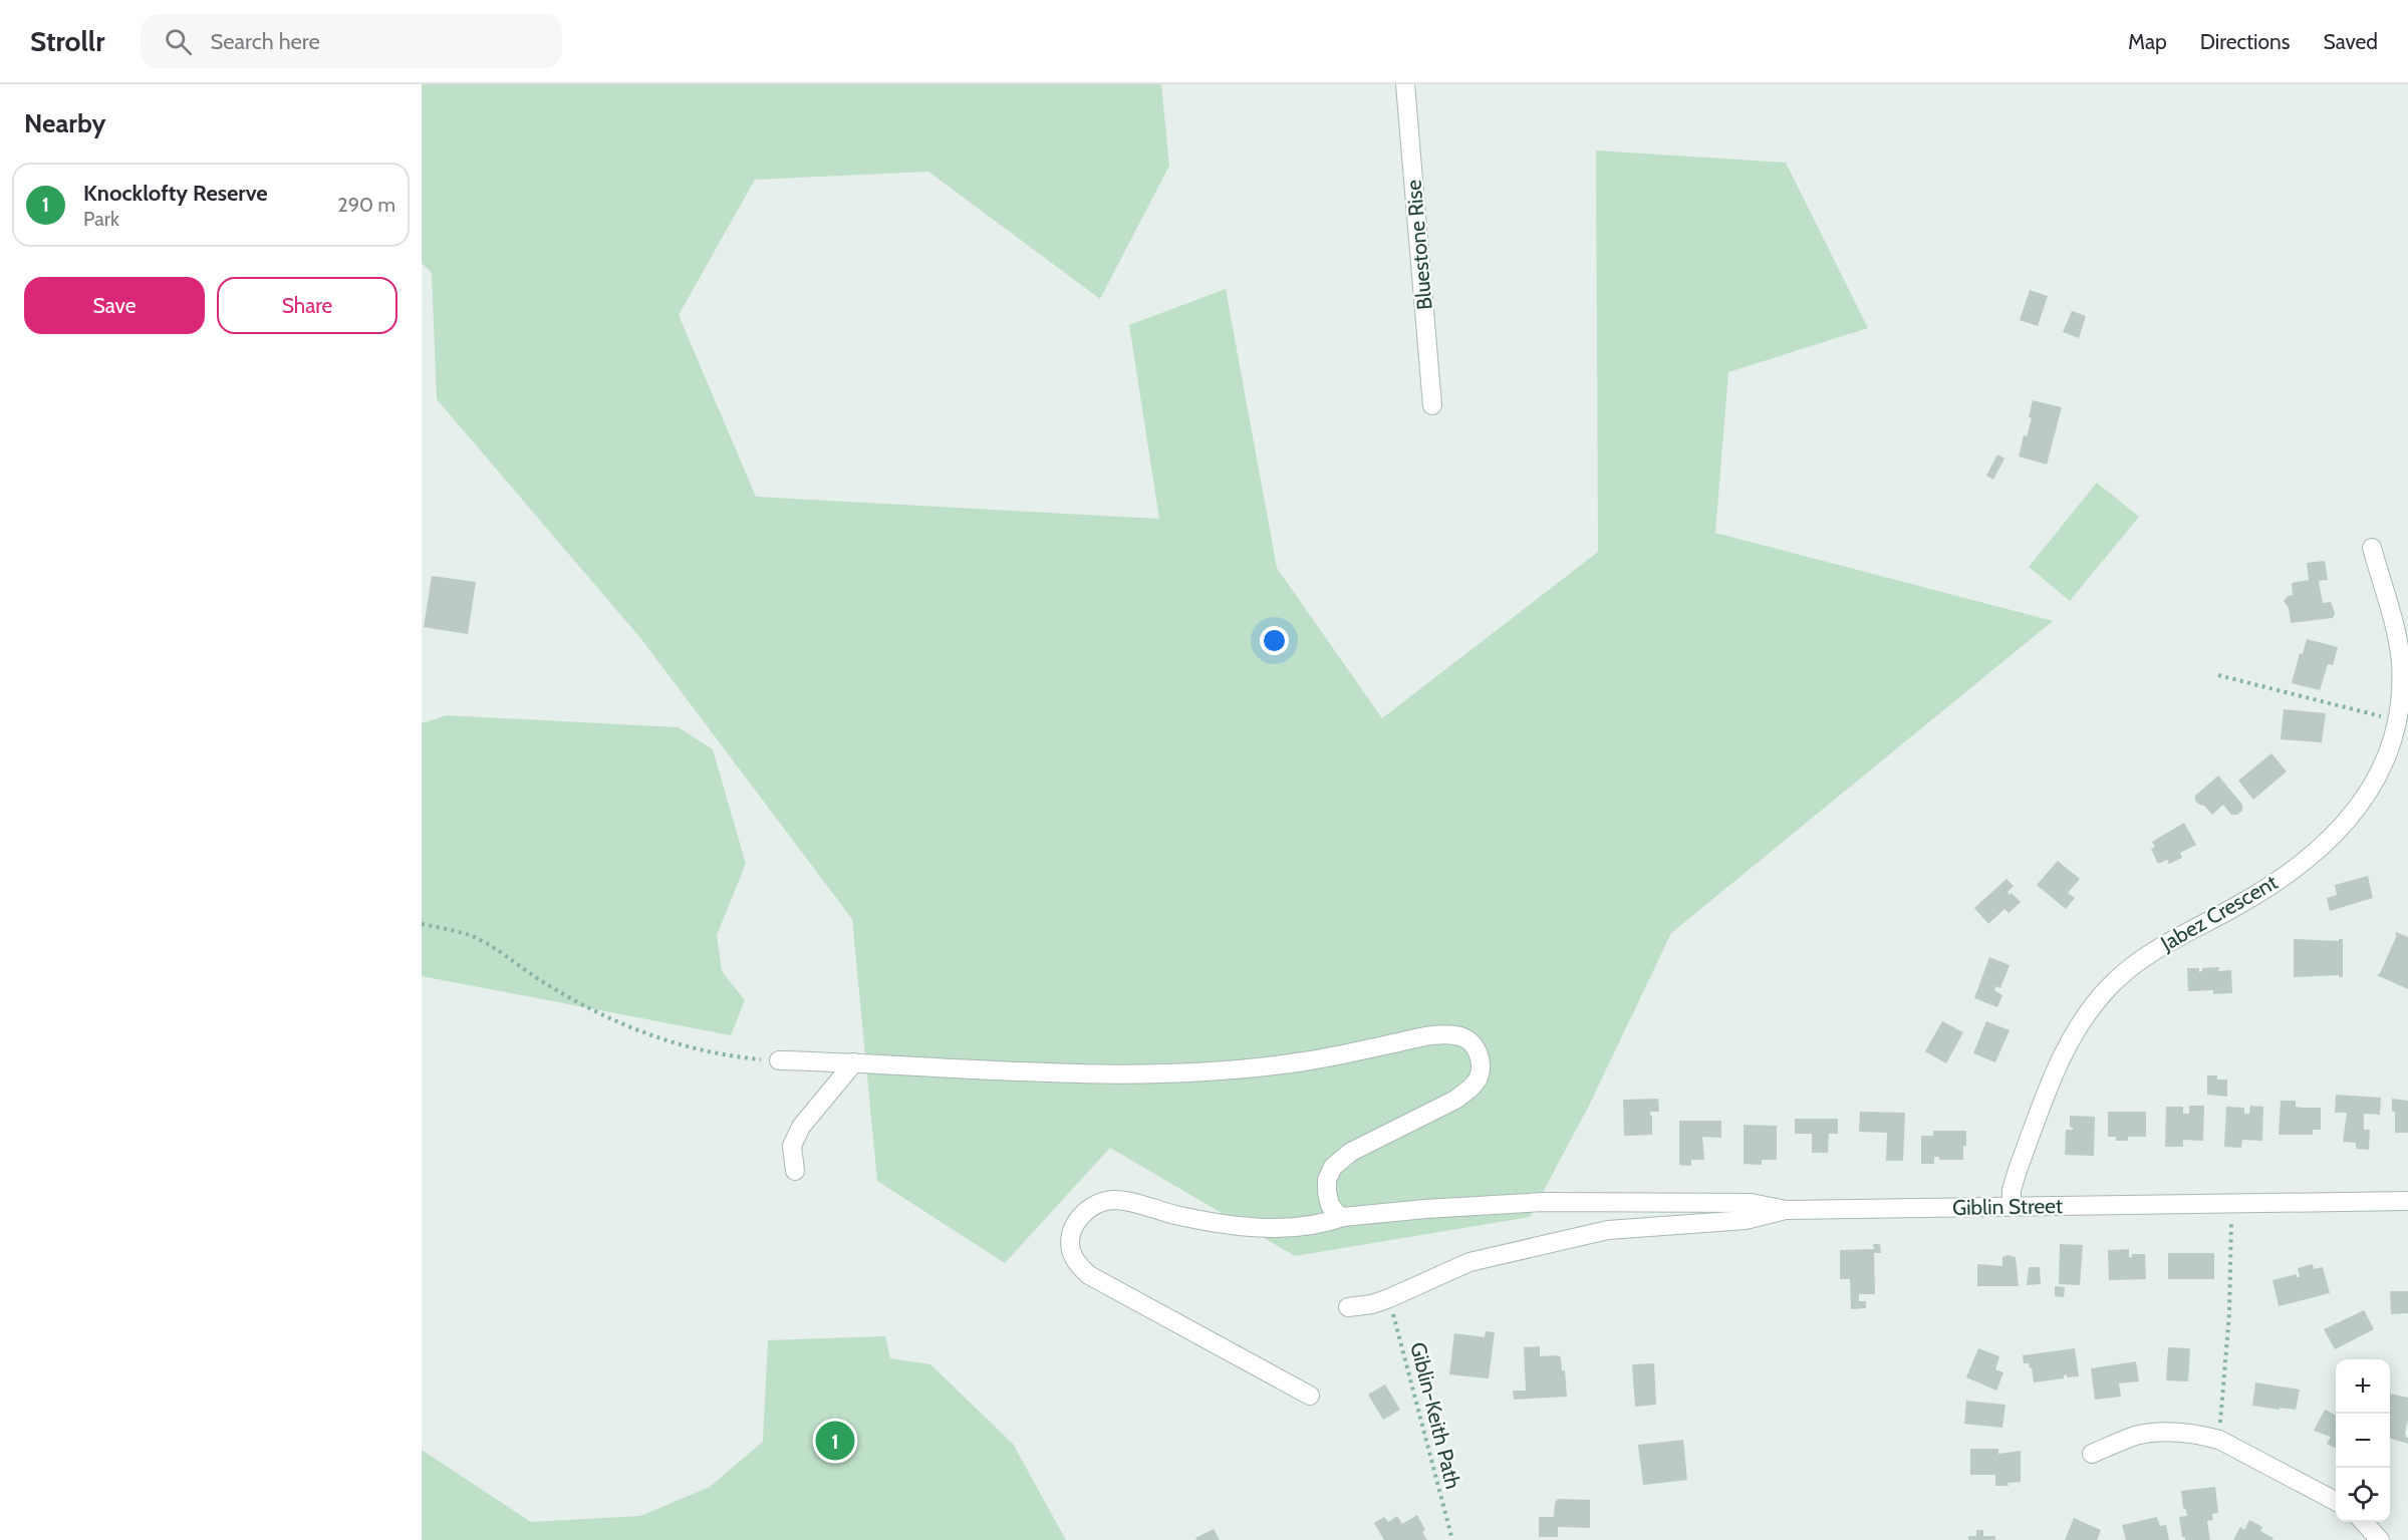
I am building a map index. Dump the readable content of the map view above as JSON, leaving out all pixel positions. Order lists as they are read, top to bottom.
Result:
{
  "streets": {
    "street": ["Bluestone Rise", "Jabez Crescent", "Giblin Street"],
    "path": ["Giblin-Keith Path"]
  },
  "crossings": [
    ["Jabez Crescent", "Giblin Street"],
    ["Giblin Street", "Giblin-Keith Path"]
  ],
  "page": {
    "header": "Strollr",
    "search": "Search here",
    "nav": ["Map", "Directions", "Saved"],
    "heading": "Nearby",
    "list": [
      {
        "mark": "1",
        "name": "Knocklofty Reserve",
        "note": "Park",
        "value": "290 m"
      }
    ],
    "buttons": ["Save", "Share"],
    "map_buttons": ["+", "−"],
    "pins": "1"
  }
}
